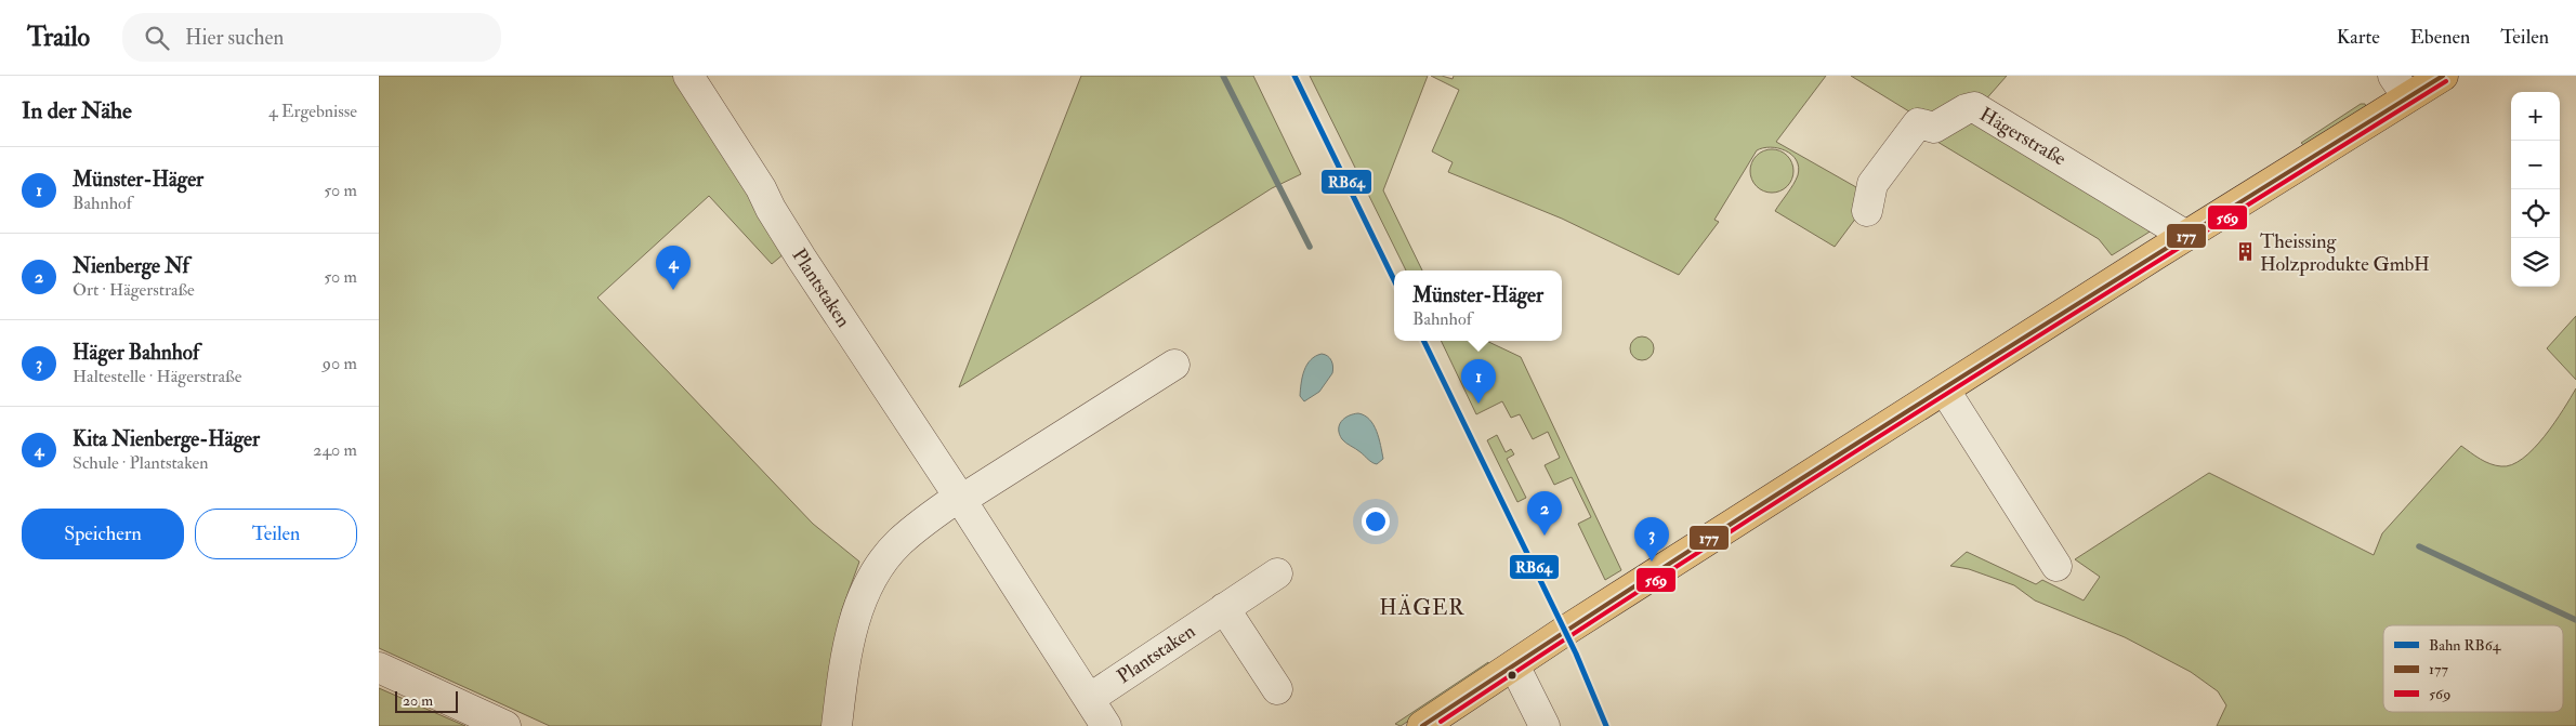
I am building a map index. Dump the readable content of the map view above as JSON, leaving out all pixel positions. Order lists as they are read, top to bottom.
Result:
{
  "streets": {
    "street": ["Hägerstraße", "Plantstaken"]
  },
  "districts": ["HÄGER"],
  "places": {
    "building": ["Theissing Holzprodukte GmbH"]
  },
  "lines": ["rail line RB64", "transit line 177", "transit line 569"],
  "legend": ["Bahn RB64", "177", "569"],
  "scale_bar": "20 m",
  "page": {
    "header": "Trailo",
    "search": "Hier suchen",
    "nav": ["Karte", "Ebenen", "Teilen"],
    "heading": ["In der Nähe", "4 Ergebnisse"],
    "map_buttons": ["+", "−"],
    "list": [
      {
        "mark": "1",
        "name": "Münster-Häger",
        "note": "Bahnhof",
        "value": "50 m"
      },
      {
        "mark": "2",
        "name": "Nienberge Nf",
        "note": "Ort · Hägerstraße",
        "value": "50 m"
      },
      {
        "mark": "3",
        "name": "Häger Bahnhof",
        "note": "Haltestelle · Hägerstraße",
        "value": "90 m"
      },
      {
        "mark": "4",
        "name": "Kita Nienberge-Häger",
        "note": "Schule · Plantstaken",
        "value": "240 m"
      }
    ],
    "pins": [
      "4",
      "1",
      "2",
      "3"
    ],
    "popup": ["Münster-Häger", "Bahnhof"],
    "buttons": ["Speichern", "Teilen"],
    "scale": "20 m"
  }
}
